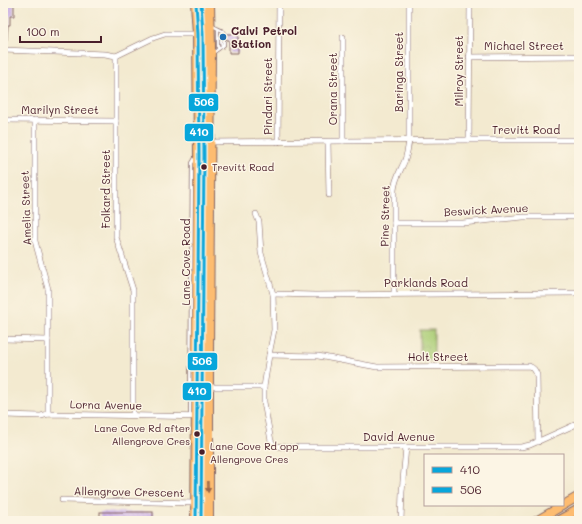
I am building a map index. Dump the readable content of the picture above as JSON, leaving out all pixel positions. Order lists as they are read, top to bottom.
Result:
{
  "streets": {
    "highway": ["Lane Cove Road"],
    "street": [
      "Michael Street",
      "Milroy Street",
      "Baringa Street",
      "Orana Street",
      "Pindari Street",
      "Marilyn Street",
      "Trevitt Road",
      "Folkard Street",
      "Amelia Street",
      "Beswick Avenue",
      "Pine Street",
      "Parklands Road",
      "Holt Street",
      "Lorna Avenue",
      "David Avenue",
      "Allengrove Crescent"
    ]
  },
  "crossings": [
    ["Michael Street", "Milroy Street"],
    ["Milroy Street", "Trevitt Road"],
    ["Baringa Street", "Trevitt Road"],
    ["Baringa Street", "Pine Street"],
    ["Orana Street", "Trevitt Road"],
    ["Pindari Street", "Trevitt Road"],
    ["Marilyn Street", "Folkard Street"],
    ["Marilyn Street", "Amelia Street"],
    ["Trevitt Road", "Pine Street"],
    ["Trevitt Road", "Lane Cove Road"],
    ["Folkard Street", "Lorna Avenue"],
    ["Amelia Street", "Lorna Avenue"],
    ["Beswick Avenue", "Pine Street"],
    ["Pine Street", "Parklands Road"],
    ["Lane Cove Road", "Lorna Avenue"],
    ["Lane Cove Road", "Allengrove Crescent"],
    ["Holt Street", "David Avenue"]
  ],
  "places": [
    "Calvi Petrol Station",
    "Trevitt Road",
    "Lane Cove Rd after Allengrove Cres",
    "Lane Cove Rd opp Allengrove Cres"
  ],
  "lines": ["transit line 410", "transit line 506"],
  "legend": ["410", "506"],
  "scale_bar": "100 m"
}
